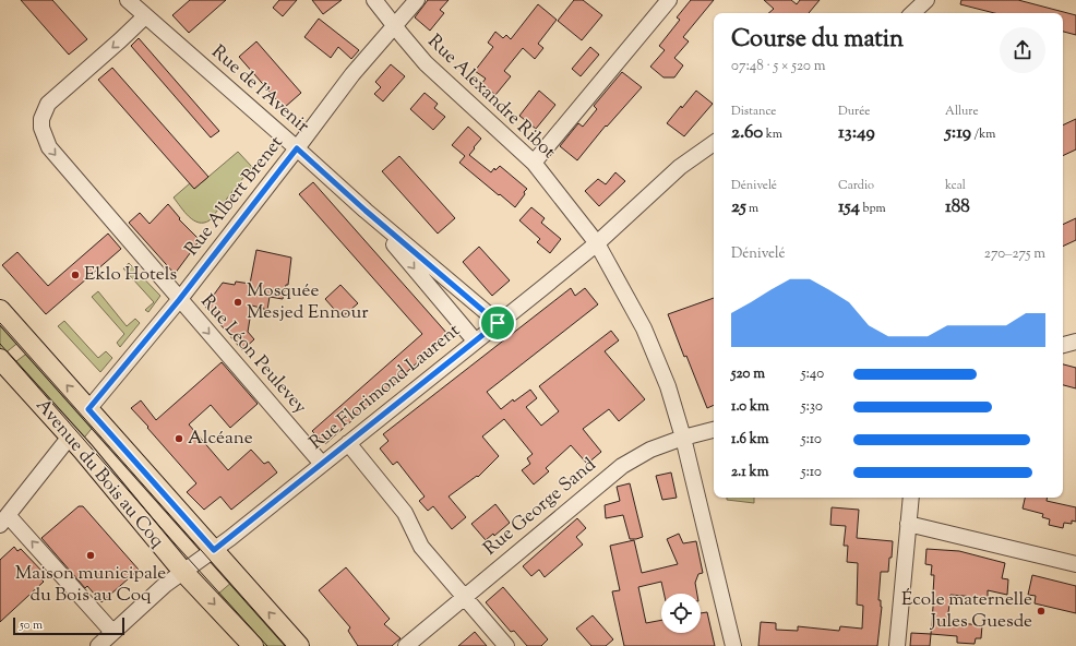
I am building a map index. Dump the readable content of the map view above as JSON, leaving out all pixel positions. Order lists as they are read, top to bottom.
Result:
{
  "streets": {
    "main road": ["Avenue du Bois au Coq"],
    "street": [
      "Rue de l'Avenir",
      "Rue Alexandre Ribot",
      "Rue Albert Brenet",
      "Rue Léon Peulevey",
      "Rue Florimond Laurent",
      "Rue George Sand"
    ]
  },
  "crossings": [
    ["Rue de l'Avenir", "Rue Albert Brenet"],
    ["Rue de l'Avenir", "Rue Léon Peulevey"],
    ["Rue de l'Avenir", "Rue Florimond Laurent"],
    ["Rue Alexandre Ribot", "Rue Albert Brenet"],
    ["Rue Alexandre Ribot", "Rue Florimond Laurent"],
    ["Rue Alexandre Ribot", "Rue George Sand"],
    ["Rue Albert Brenet", "Rue Léon Peulevey"],
    ["Rue Albert Brenet", "Avenue du Bois au Coq"],
    ["Rue Léon Peulevey", "Rue Florimond Laurent"],
    ["Rue Florimond Laurent", "Avenue du Bois au Coq"]
  ],
  "one_way": ["Rue Léon Peulevey"],
  "places": [
    "Eklo Hotels",
    "Mosquée Mesjed Ennour",
    "Alcéane",
    "Maison municipale du Bois au Coq",
    "École maternelle Jules Guesde"
  ],
  "scale_bar": "50 m",
  "page": {
    "heading": ["Course du matin", "07:48 · 5 × 520 m"],
    "stats": [
      ["Distance", "2.60 km"],
      ["Durée", "13:49"],
      ["Allure", "5:19 /km"],
      ["Dénivelé", "25 m"],
      ["Cardio", "154 bpm"],
      ["kcal", "188"]
    ],
    "chart": ["Dénivelé", "270–275 m"],
    "list": [
      {
        "name": "520 m",
        "note": "5:40"
      },
      {
        "name": "1.0 km",
        "note": "5:30"
      },
      {
        "name": "1.6 km",
        "note": "5:10"
      },
      {
        "name": "2.1 km",
        "note": "5:10"
      }
    ],
    "scale": "50 m"
  }
}
